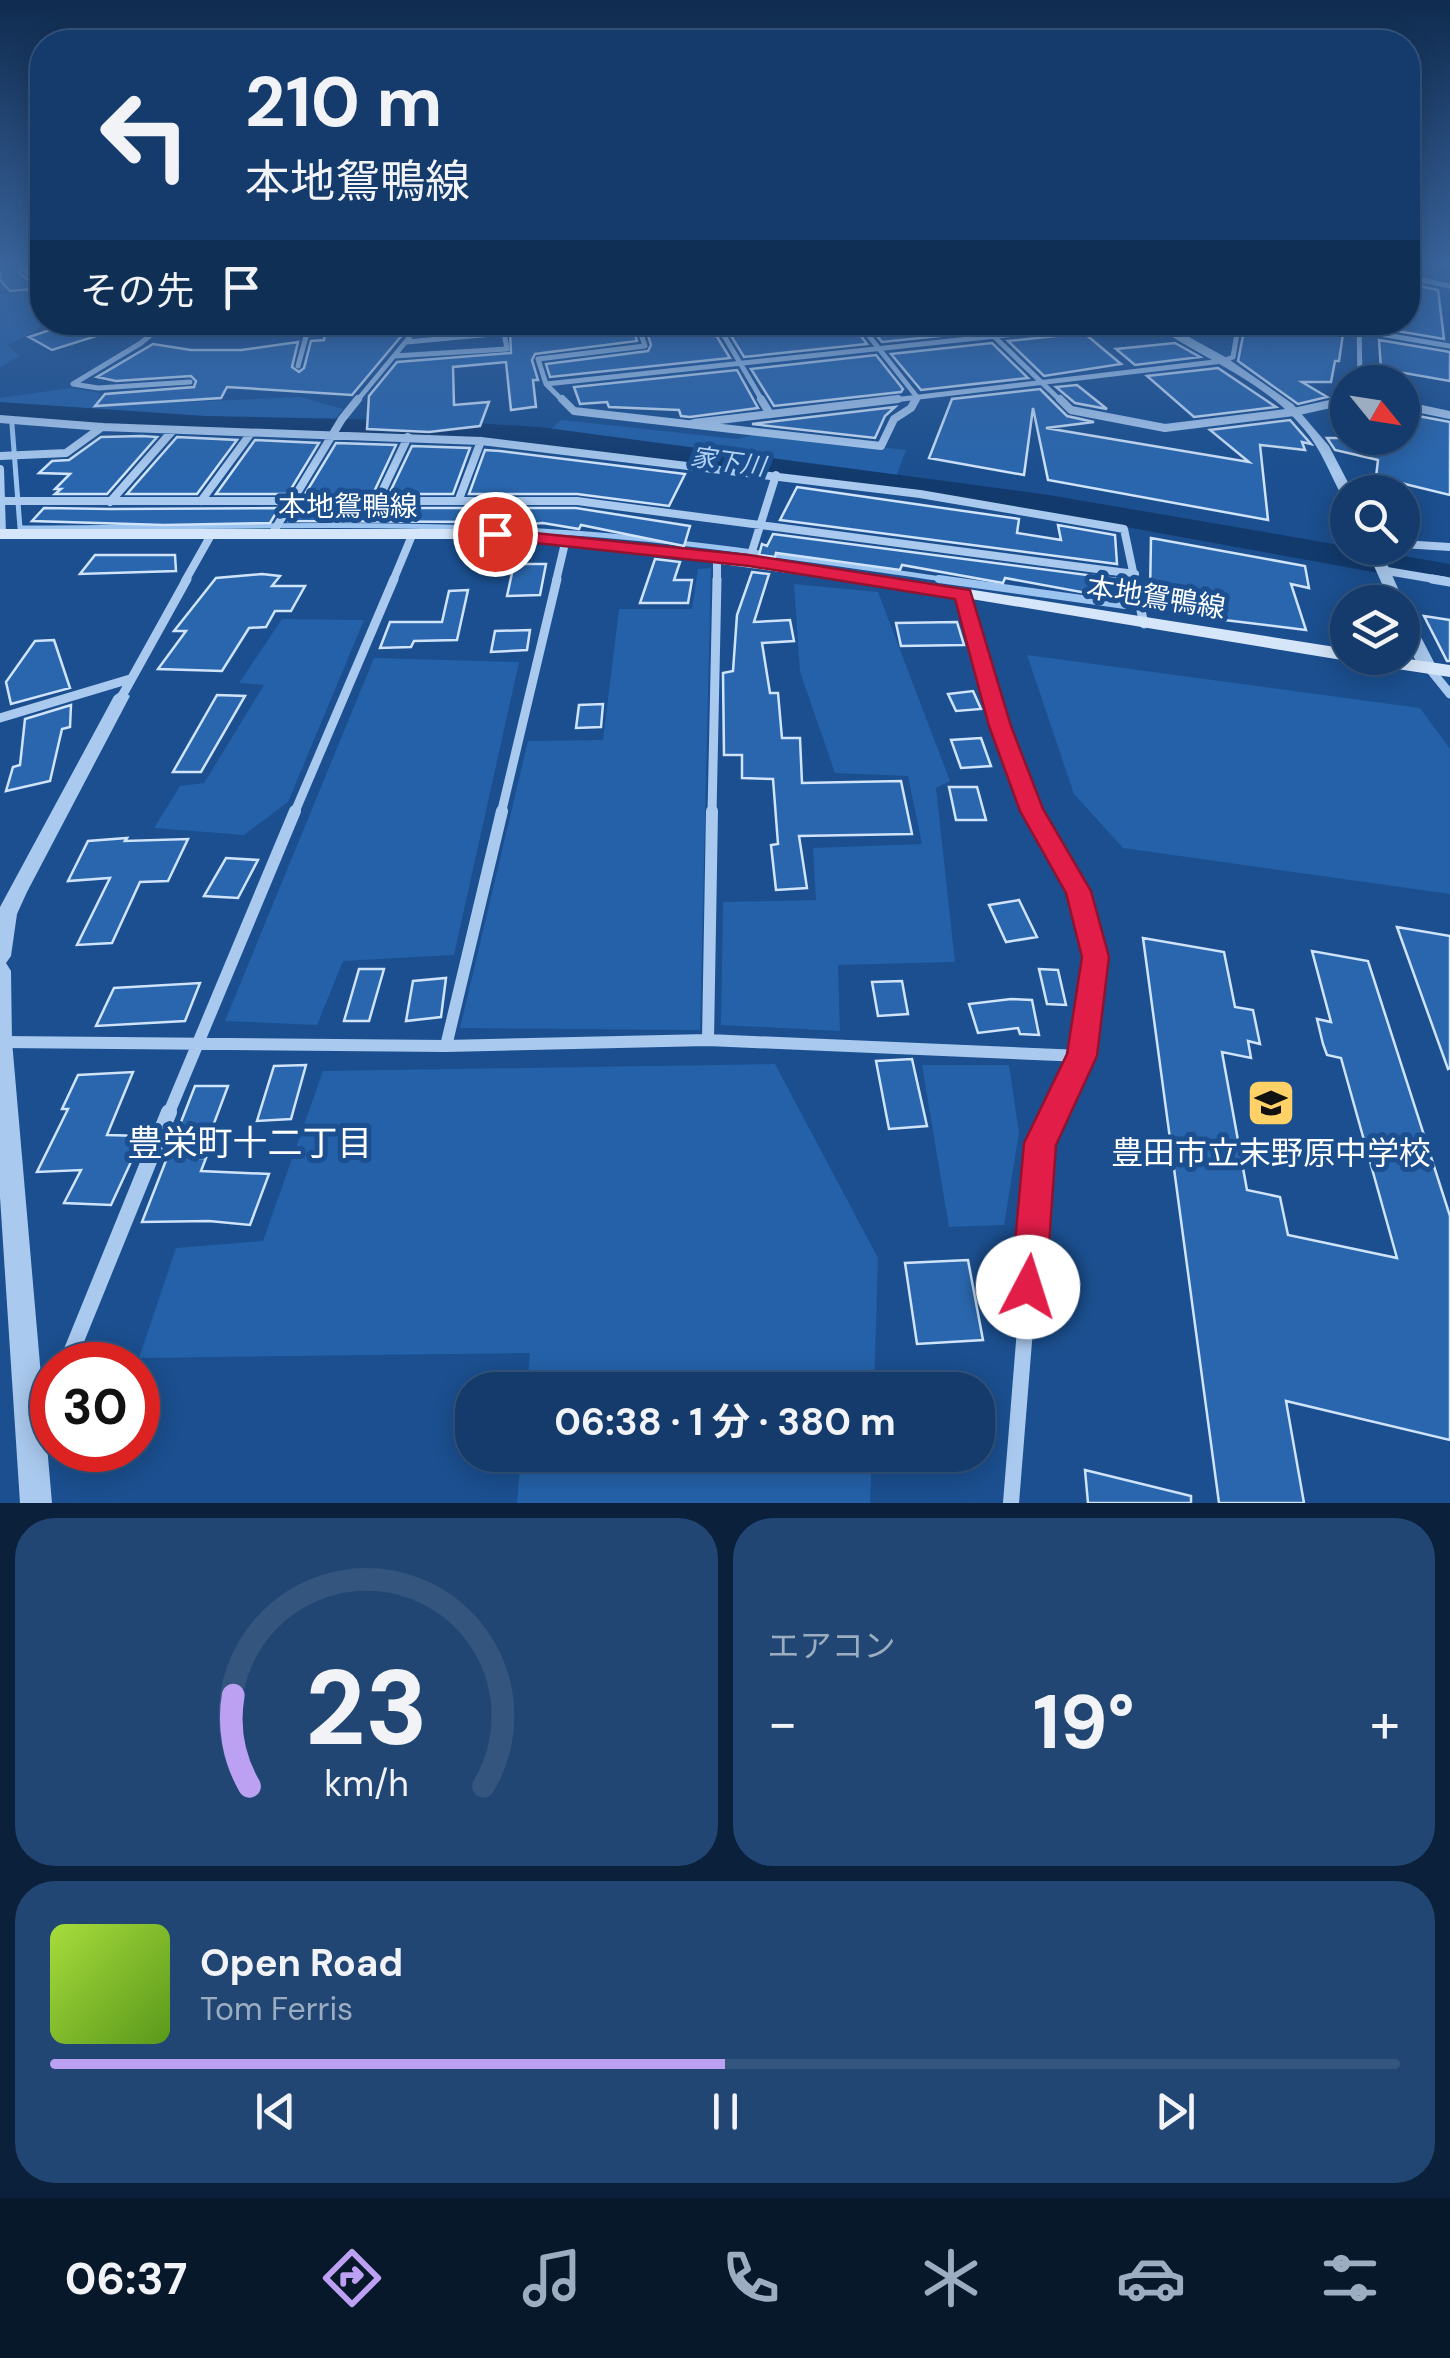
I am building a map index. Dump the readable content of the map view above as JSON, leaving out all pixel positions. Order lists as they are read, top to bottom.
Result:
{
  "streets": {
    "main road": ["本地鴛鴨線"]
  },
  "districts": ["豊栄町十二丁目"],
  "water": ["家下川"],
  "places": {
    "school or university": ["豊田市立末野原中学校"]
  },
  "north": "bottom right",
  "page": {
    "turn": ["210 m", "本地鴛鴨線"],
    "then": "その先",
    "limit": "30",
    "trip": "06:38 · 1 分 · 380 m",
    "tile": "エアコン",
    "heat": ["−", "19°", "+"],
    "song": ["Open Road", "Tom Ferris"],
    "tabs": "06:37",
    "gauge": ["23", "km/h"]
  }
}
